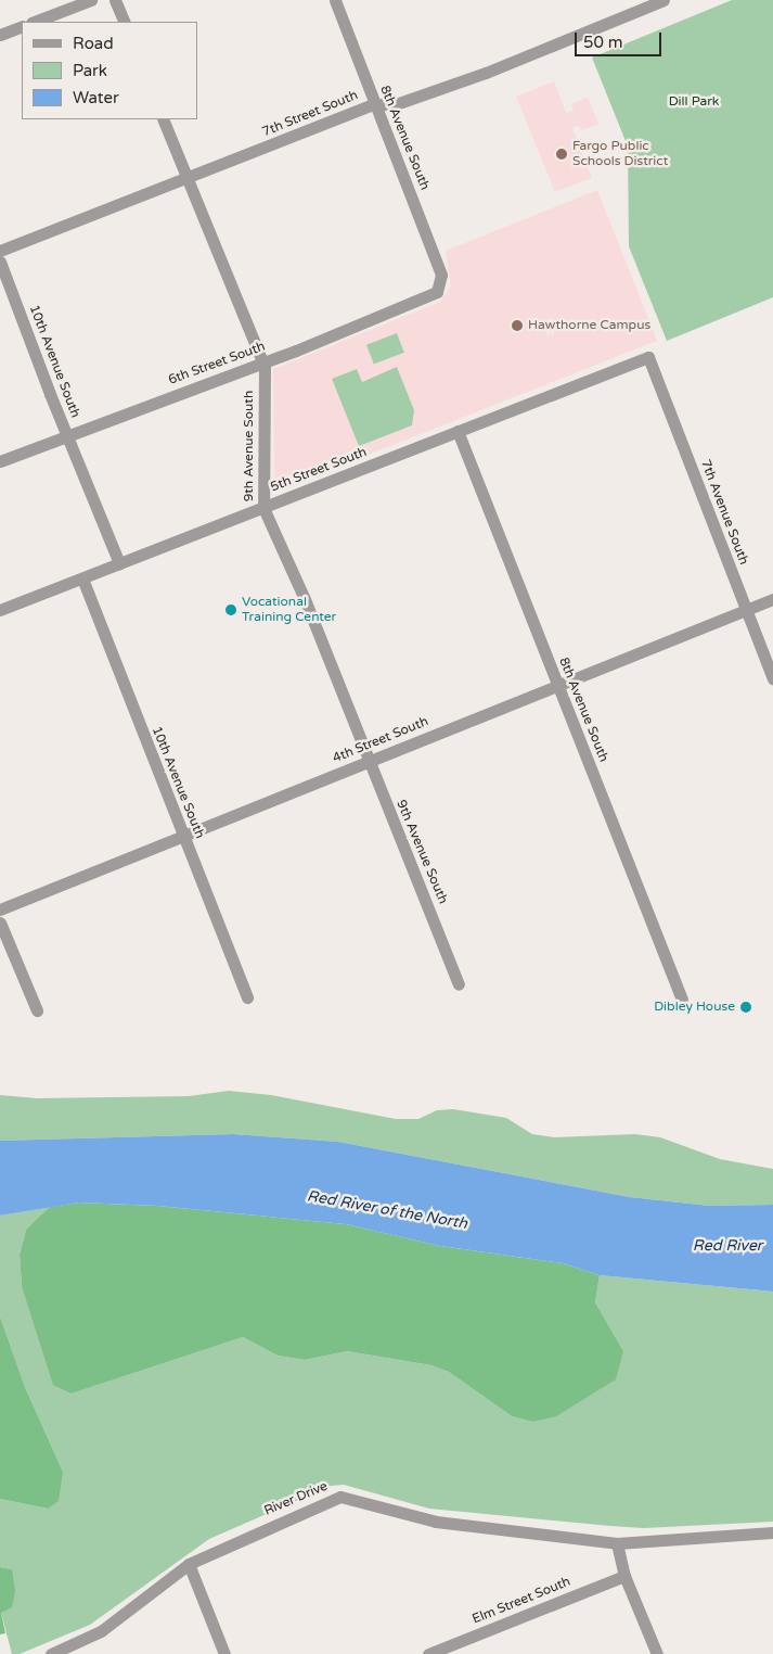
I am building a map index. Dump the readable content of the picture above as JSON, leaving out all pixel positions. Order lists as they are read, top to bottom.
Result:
{
  "streets": {
    "street": [
      "7th Street South",
      "8th Avenue South",
      "10th Avenue South",
      "6th Street South",
      "9th Avenue South",
      "5th Street South",
      "7th Avenue South",
      "4th Street South",
      "River Drive",
      "Elm Street South"
    ]
  },
  "crossings": [
    ["7th Street South", "8th Avenue South"],
    ["7th Street South", "9th Avenue South"],
    ["8th Avenue South", "6th Street South"],
    ["8th Avenue South", "5th Street South"],
    ["8th Avenue South", "4th Street South"],
    ["10th Avenue South", "6th Street South"],
    ["10th Avenue South", "5th Street South"],
    ["10th Avenue South", "4th Street South"],
    ["6th Street South", "9th Avenue South"],
    ["9th Avenue South", "5th Street South"],
    ["9th Avenue South", "4th Street South"],
    ["5th Street South", "7th Avenue South"],
    ["7th Avenue South", "4th Street South"]
  ],
  "water": ["Red River of the North", "Red River"],
  "parks": ["Dill Park"],
  "places": [
    "Fargo Public Schools District",
    "Hawthorne Campus",
    "Vocational Training Center",
    "Dibley House"
  ],
  "legend": ["Road", "Park", "Water"],
  "scale_bar": "50 m"
}
